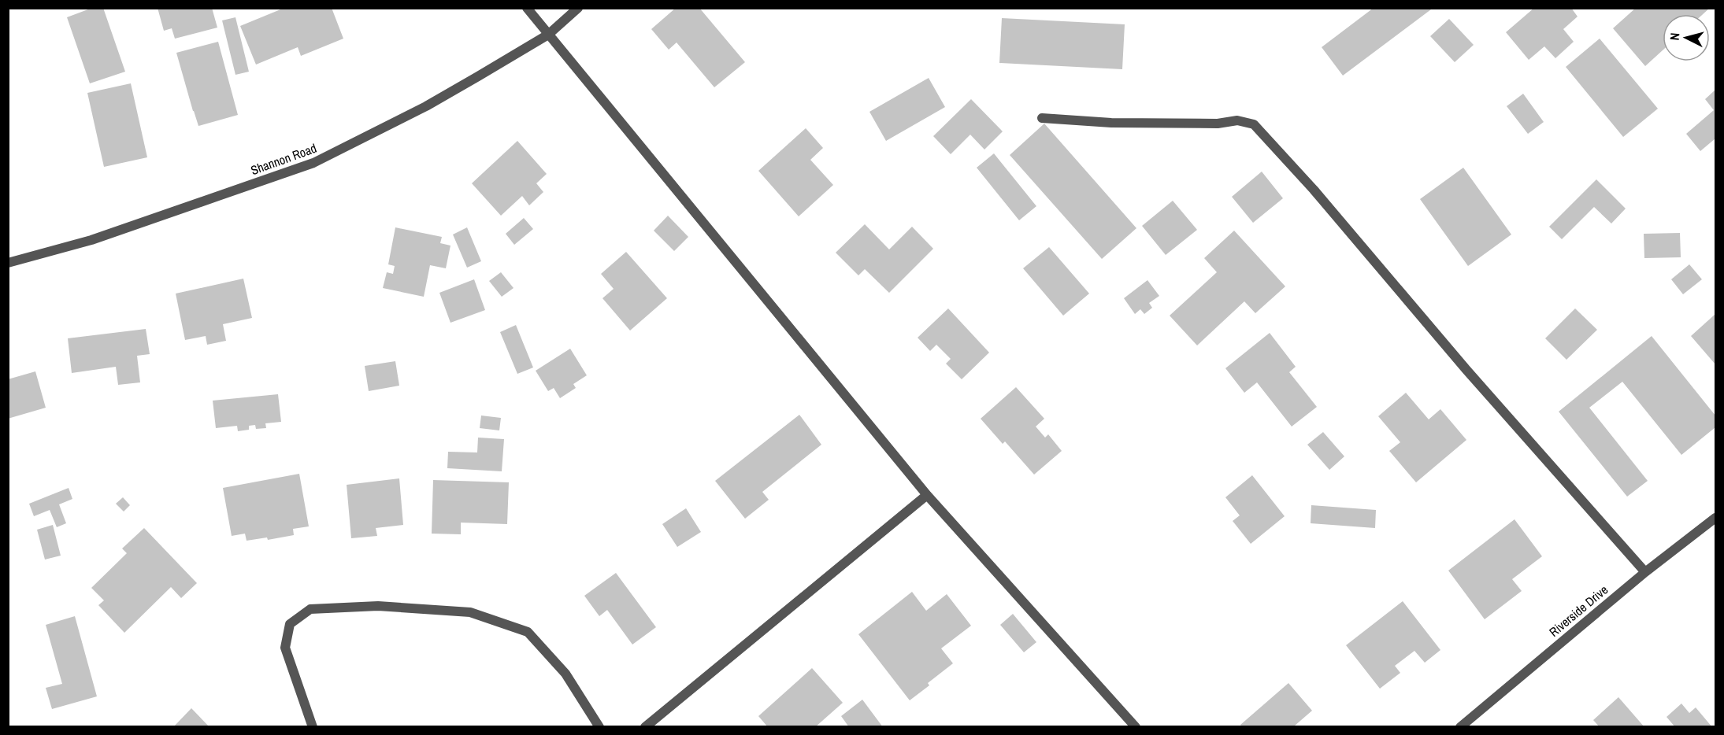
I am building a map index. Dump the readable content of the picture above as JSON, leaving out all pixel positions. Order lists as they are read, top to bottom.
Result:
{
  "streets": {
    "street": ["Shannon Road", "Riverside Drive"]
  },
  "north": "left"
}
